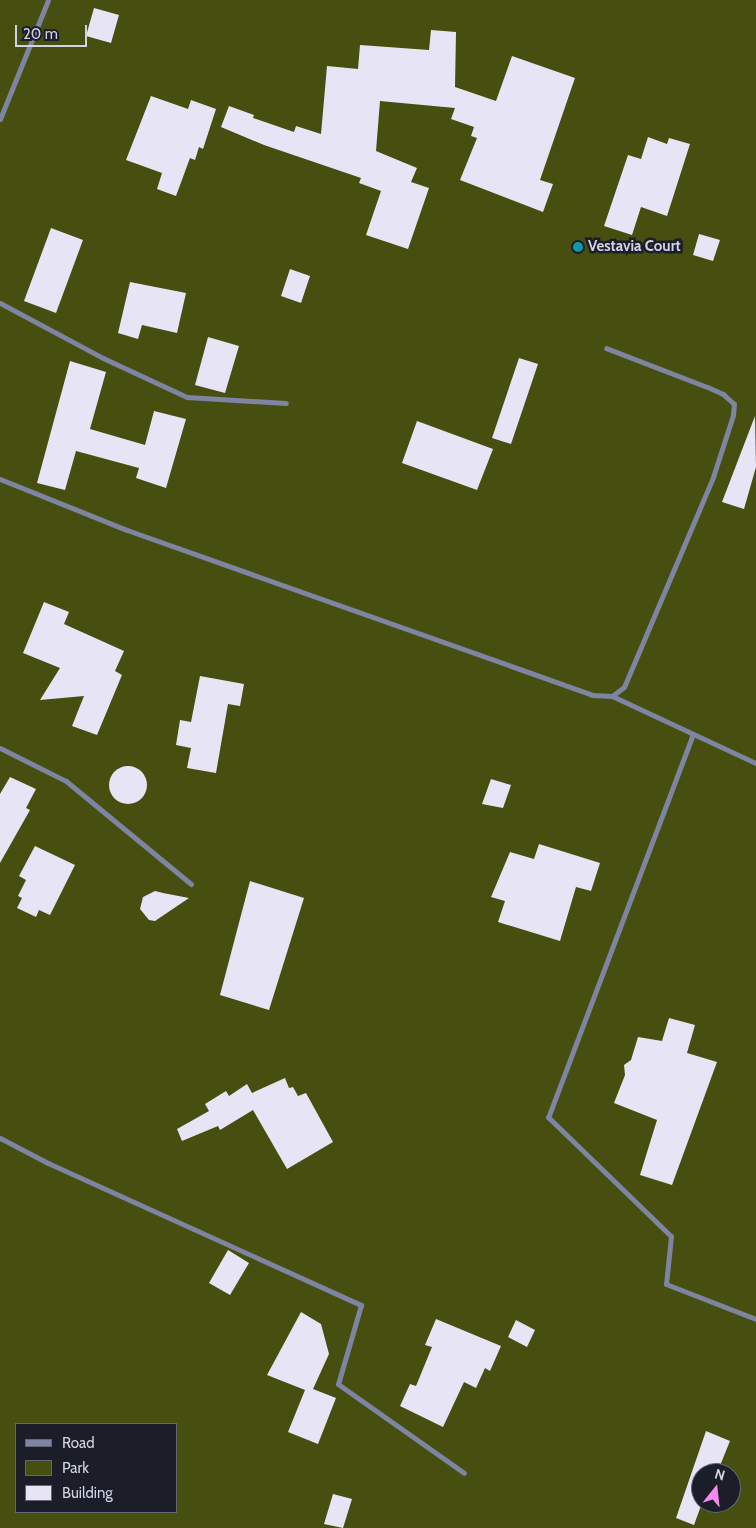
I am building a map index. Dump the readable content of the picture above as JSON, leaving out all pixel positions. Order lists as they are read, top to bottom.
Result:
{
  "places": ["Vestavia Court"],
  "legend": ["Road", "Park", "Building"],
  "scale_bar": "20 m",
  "north": "top"
}
